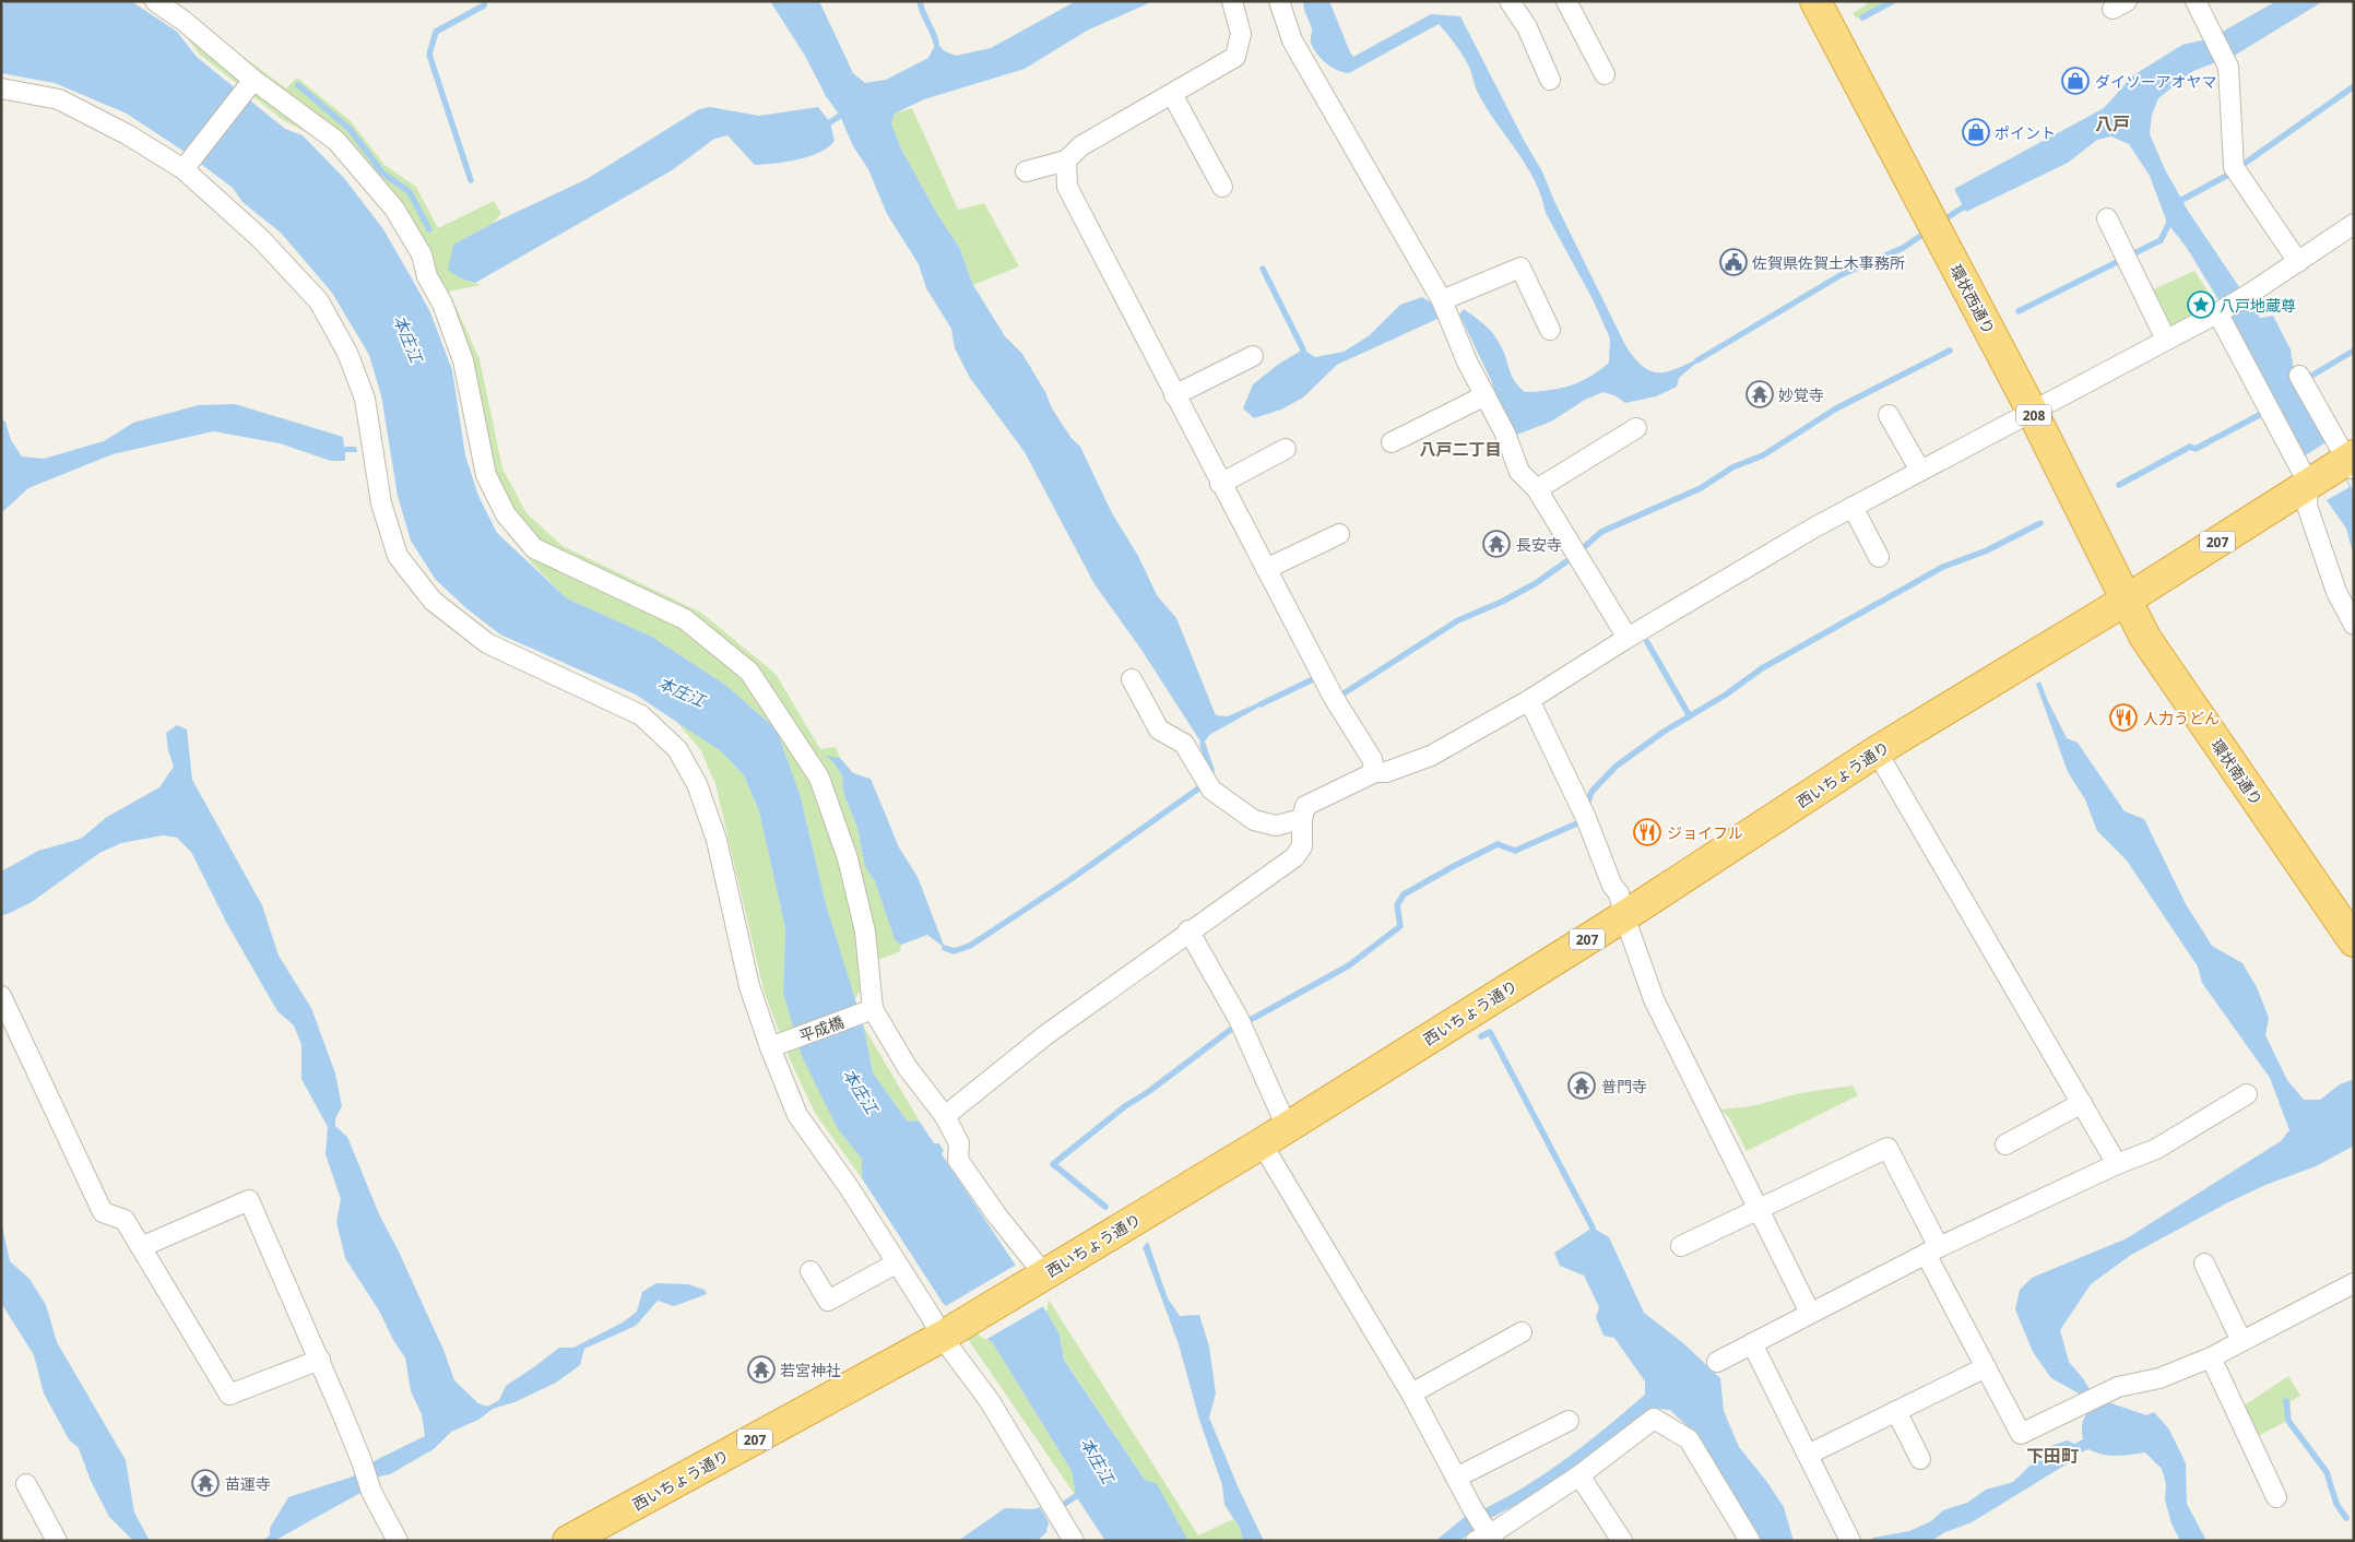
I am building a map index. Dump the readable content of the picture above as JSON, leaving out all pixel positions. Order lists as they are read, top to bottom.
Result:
{
  "streets": {
    "highway": [
      "環状西通り",
      "208",
      "207",
      "環状南通り",
      "西いちょう通り"
    ],
    "street": ["平成橋"]
  },
  "crossings": [
    ["環状西通り", "環状南通り"],
    ["環状西通り", "西いちょう通り"],
    ["環状南通り", "西いちょう通り"]
  ],
  "districts": ["八戸", "八戸二丁目", "下田町"],
  "water": ["本庄江"],
  "places": {
    "shop": ["ダイソーアオヤマ", "ポイント"],
    "public building": ["佐賀県佐賀土木事務所"],
    "place": ["八戸地蔵尊"],
    "temple": [
      "妙覚寺",
      "長安寺",
      "普門寺",
      "若宮神社",
      "苗運寺"
    ],
    "restaurant": ["人力うどん", "ジョイフル"]
  }
}
